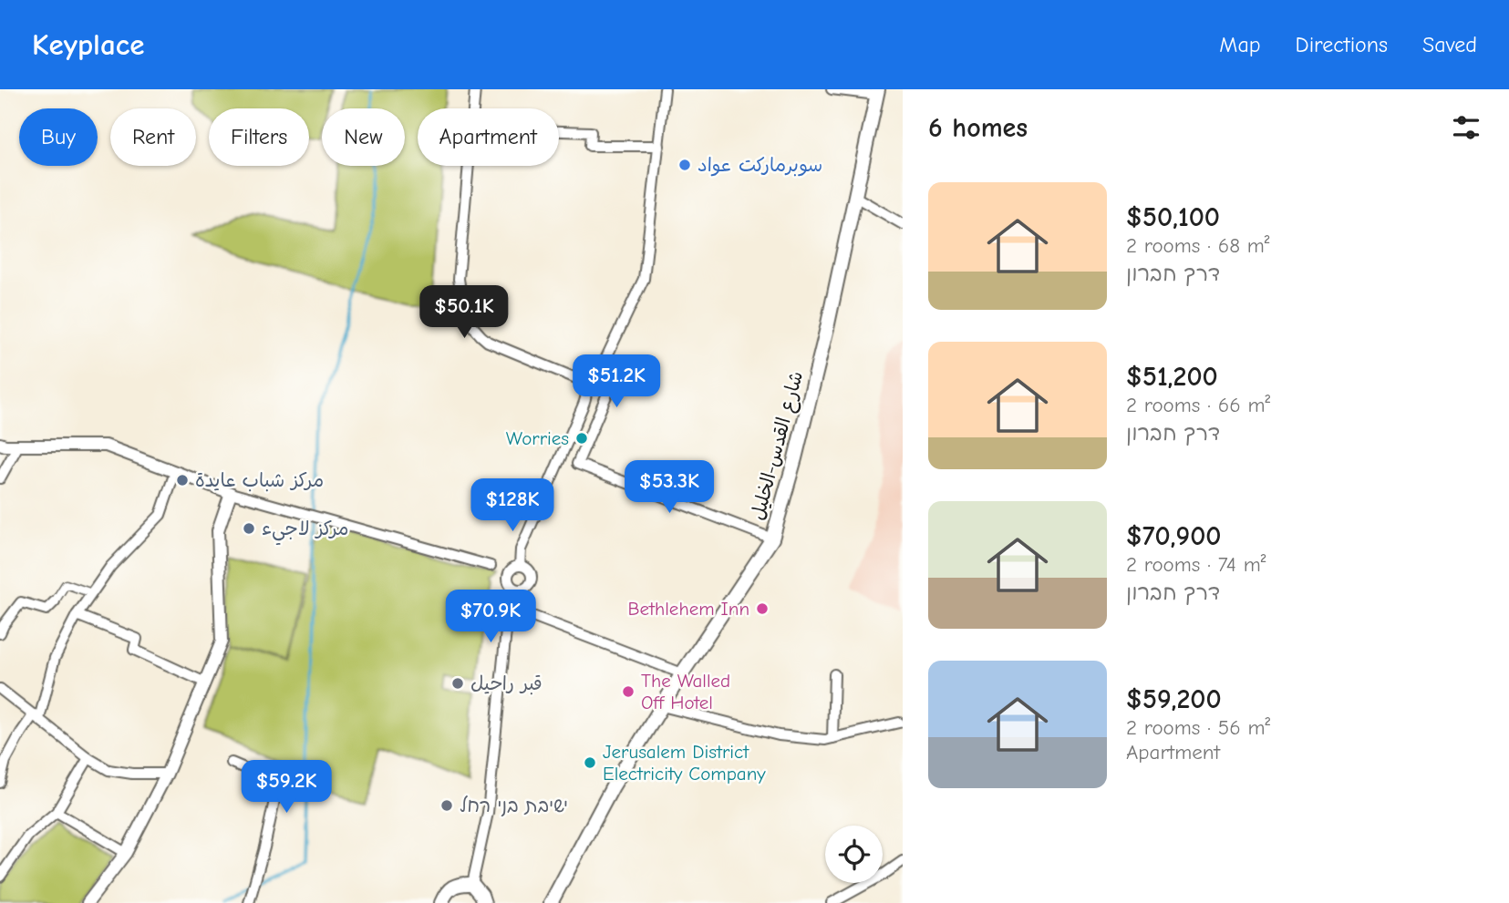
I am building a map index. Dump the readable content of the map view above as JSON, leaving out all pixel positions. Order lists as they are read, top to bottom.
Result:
{
  "streets": {
    "main road": ["شارع القدس-الخليل"]
  },
  "places": [
    "سوبرماركت عواد",
    "Worries",
    "مركز شباب عايدة",
    "مركز لاجيء",
    "Bethlehem Inn",
    "قبر راحيل",
    "The Walled Off Hotel",
    "Jerusalem District Electricity Company",
    "ישיבת בני רחל"
  ],
  "page": {
    "header": "Keyplace",
    "nav": ["Map", "Directions", "Saved"],
    "heading": "6 homes",
    "chip": [
      "Buy",
      "Rent",
      "Filters",
      "New",
      "Apartment"
    ],
    "list": [
      {
        "name": "$50,100",
        "note": "2 rooms · 68 m² · דרך חברון"
      },
      {
        "name": "$51,200",
        "note": "2 rooms · 66 m² · דרך חברון"
      },
      {
        "name": "$70,900",
        "note": "2 rooms · 74 m² · דרך חברון"
      },
      {
        "name": "$59,200",
        "note": "2 rooms · 56 m² · Apartment"
      }
    ],
    "price": [
      "$50.1K",
      "$51.2K",
      "$53.3K",
      "$128K",
      "$70.9K",
      "$59.2K"
    ]
  }
}
